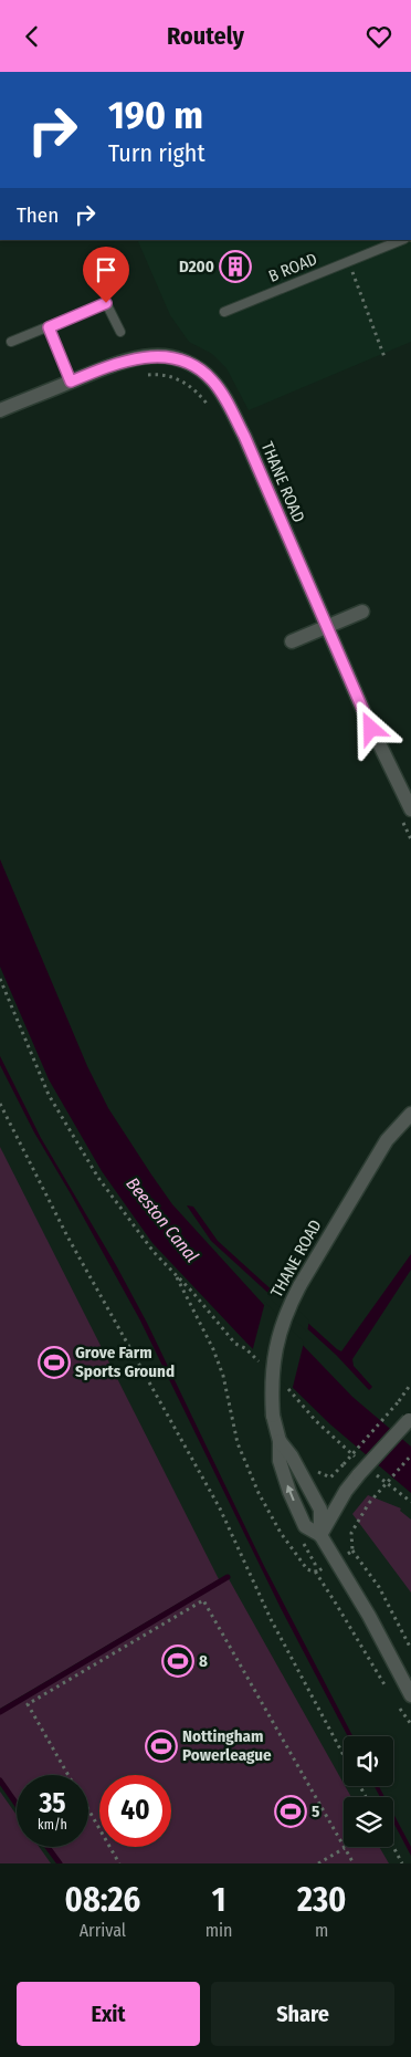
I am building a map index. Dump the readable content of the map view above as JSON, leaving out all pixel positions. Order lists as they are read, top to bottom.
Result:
{
  "streets": {
    "street": ["THANE ROAD"],
    "lane": ["B ROAD"]
  },
  "water": ["Beeston Canal"],
  "places": {
    "building": ["D200"],
    "sports": [
      "Grove Farm Sports Ground",
      "8",
      "Nottingham Powerleague",
      "5"
    ]
  },
  "page": {
    "header": "Routely",
    "turn": ["190 m", "Turn right"],
    "then": "Then",
    "speed": "35 km/h",
    "limit": "40",
    "eta": [
      "08:26",
      "Arrival",
      "1",
      "min",
      "230",
      "m"
    ],
    "buttons": ["Exit", "Share"]
  }
}
